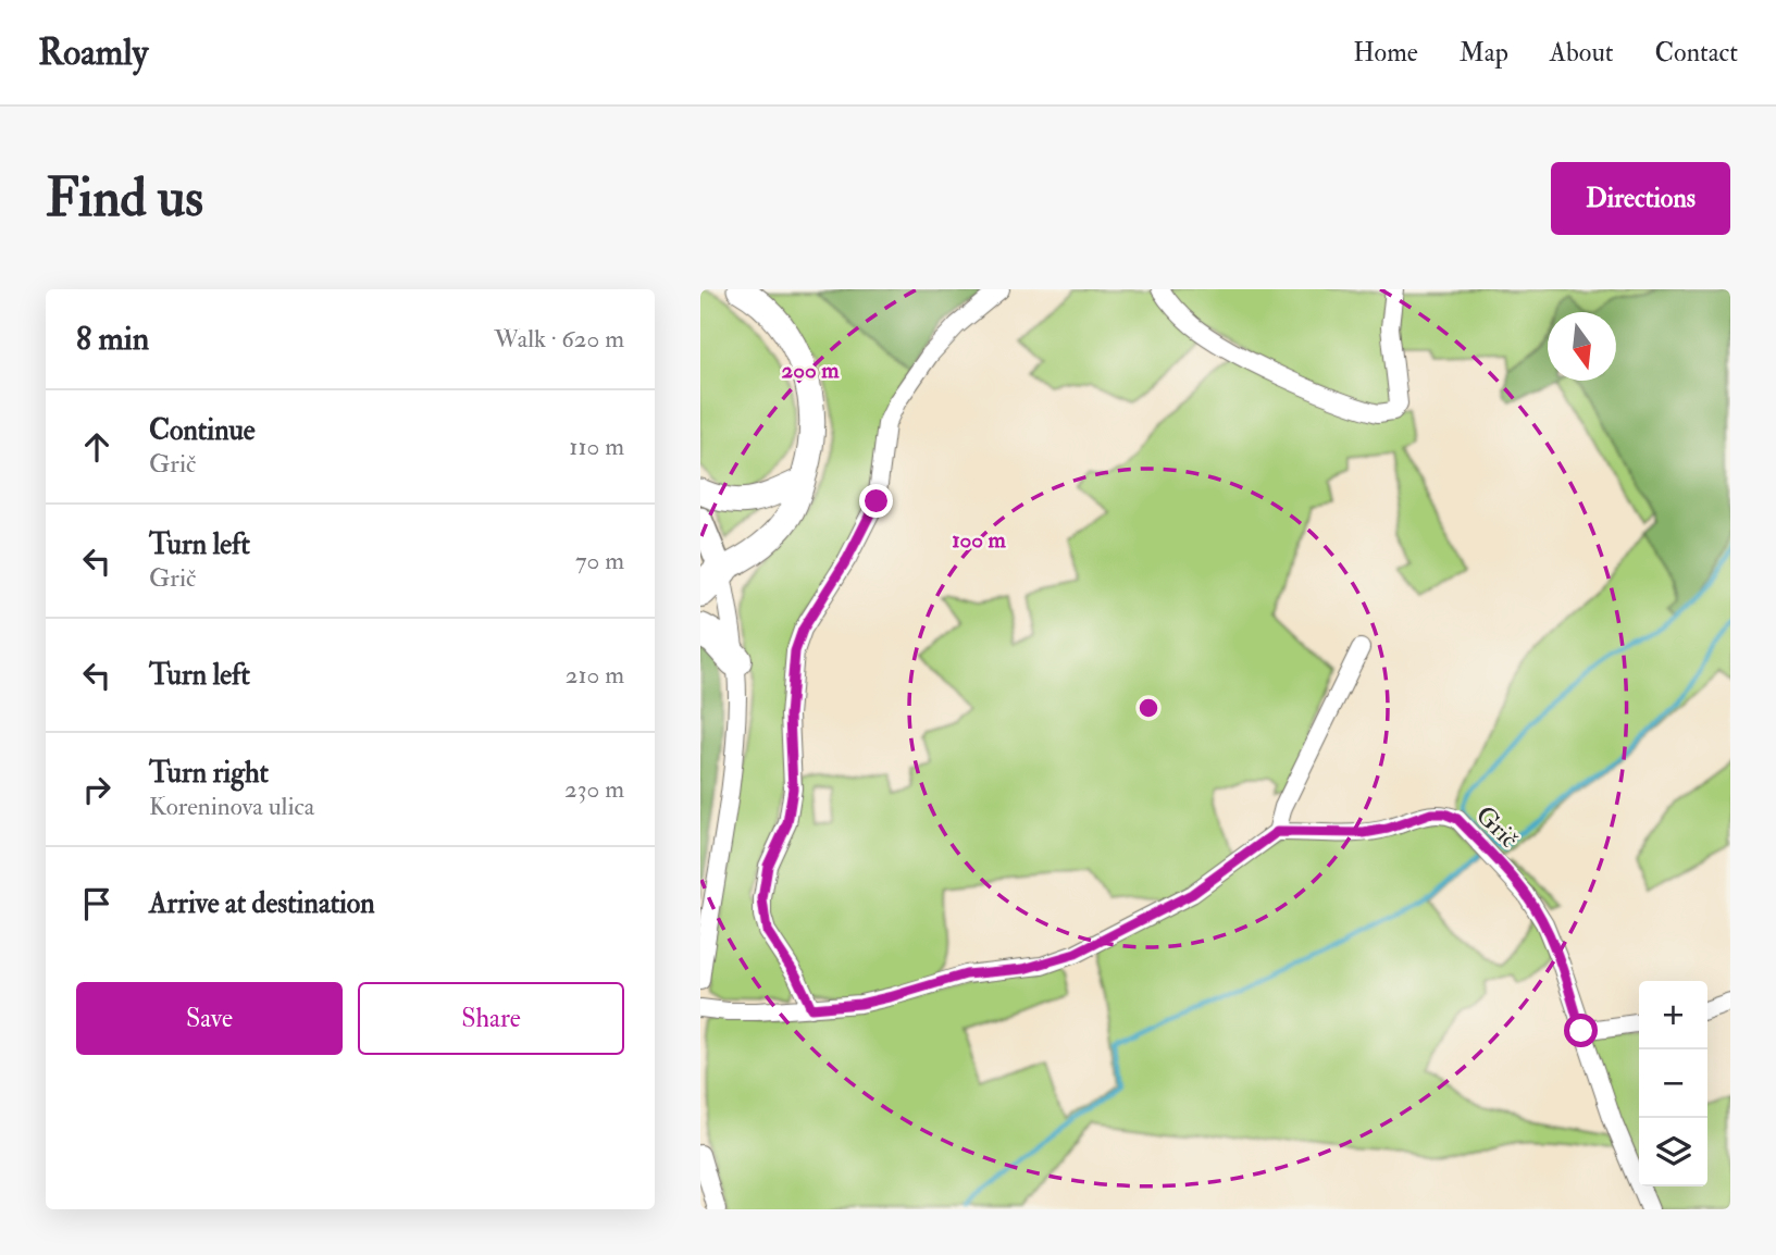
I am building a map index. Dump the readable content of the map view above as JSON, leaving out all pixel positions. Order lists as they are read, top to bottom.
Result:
{
  "streets": {
    "street": ["Grič"]
  },
  "north": "bottom",
  "page": {
    "header": "Roamly",
    "nav": [
      "Home",
      "Map",
      "About",
      "Contact"
    ],
    "buttons": [
      "Directions",
      ["Save", "Share"]
    ],
    "title": "Find us",
    "heading": ["8 min", "Walk · 620 m"],
    "list": [
      ["Continue", "Grič", "110 m"],
      ["Turn left", "Grič", "70 m"],
      ["Turn left", "210 m"],
      ["Turn right", "Koreninova ulica", "230 m"],
      "Arrive at destination"
    ],
    "map_buttons": ["+", "−"]
  },
  "rings": ["200 m", "100 m"]
}
